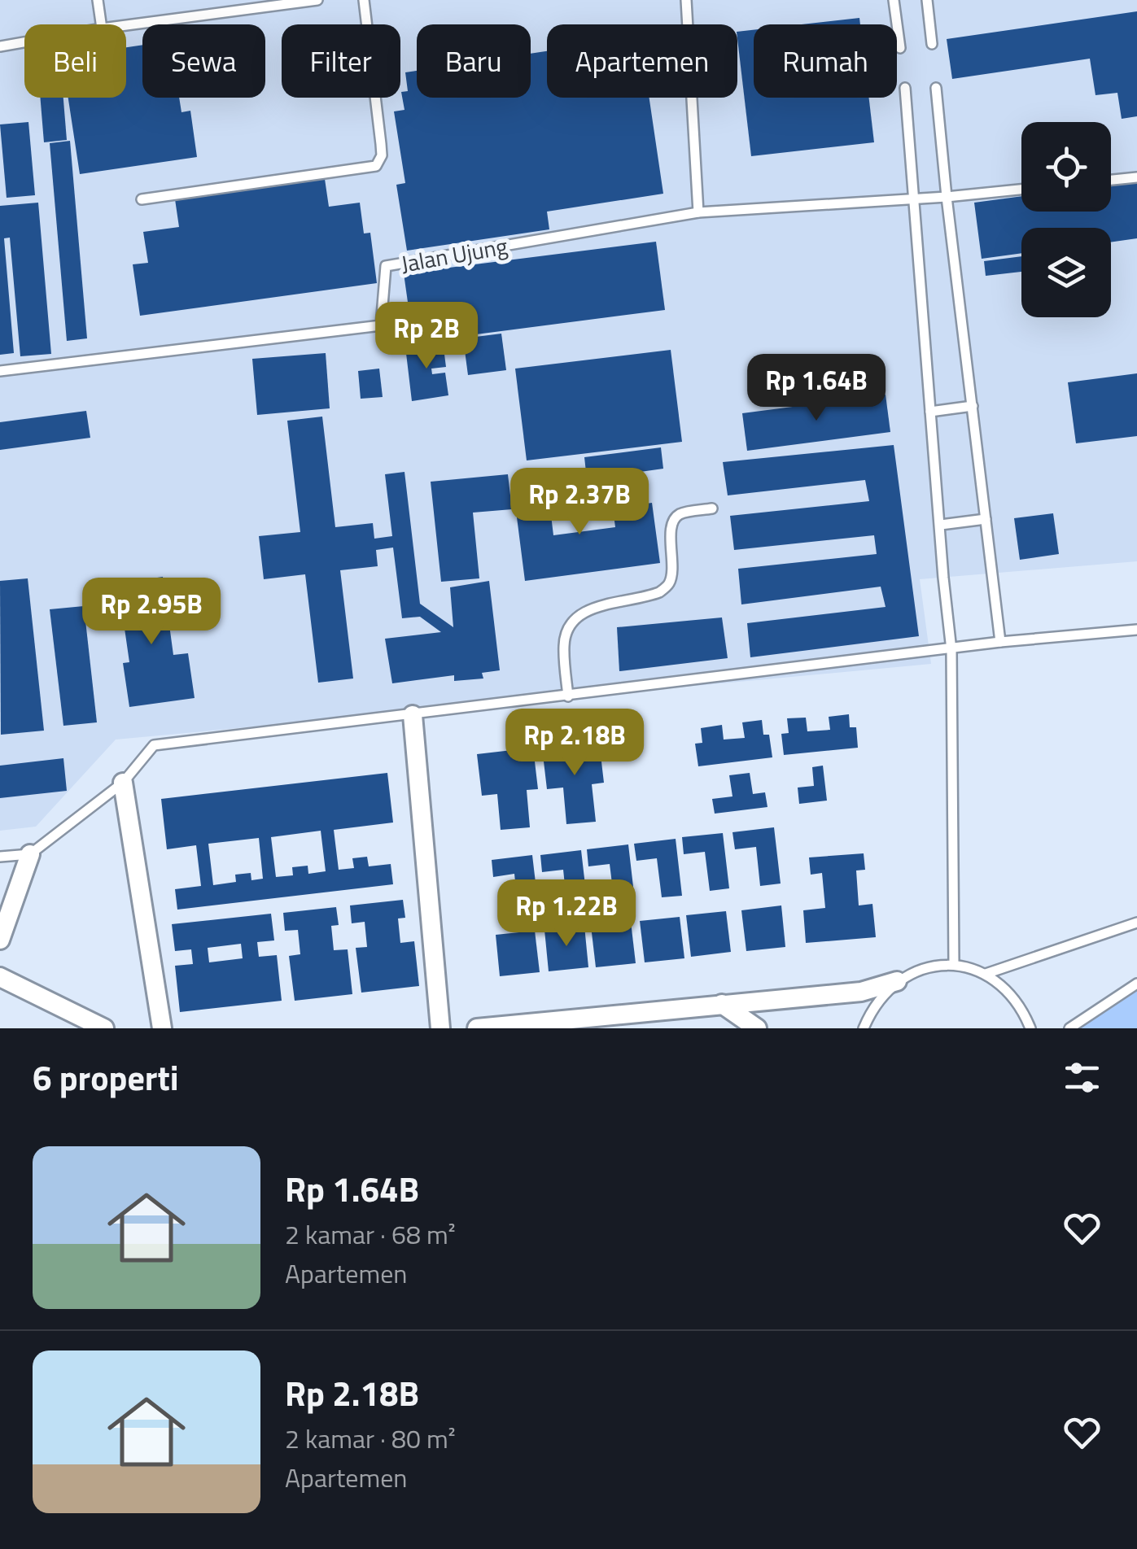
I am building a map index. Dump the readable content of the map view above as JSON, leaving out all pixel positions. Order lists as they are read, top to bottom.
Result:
{
  "streets": {
    "lane": ["Jalan Ujung"]
  },
  "page": {
    "chip": [
      "Beli",
      "Sewa",
      "Filter",
      "Baru",
      "Apartemen",
      "Rumah"
    ],
    "price": [
      "Rp 2B",
      "Rp 1.64B",
      "Rp 2.37B",
      "Rp 2.95B",
      "Rp 2.18B",
      "Rp 1.22B"
    ],
    "heading": "6 properti",
    "list": [
      {
        "name": "Rp 1.64B",
        "note": "2 kamar · 68 m² · Apartemen"
      },
      {
        "name": "Rp 2.18B",
        "note": "2 kamar · 80 m² · Apartemen"
      }
    ]
  }
}
